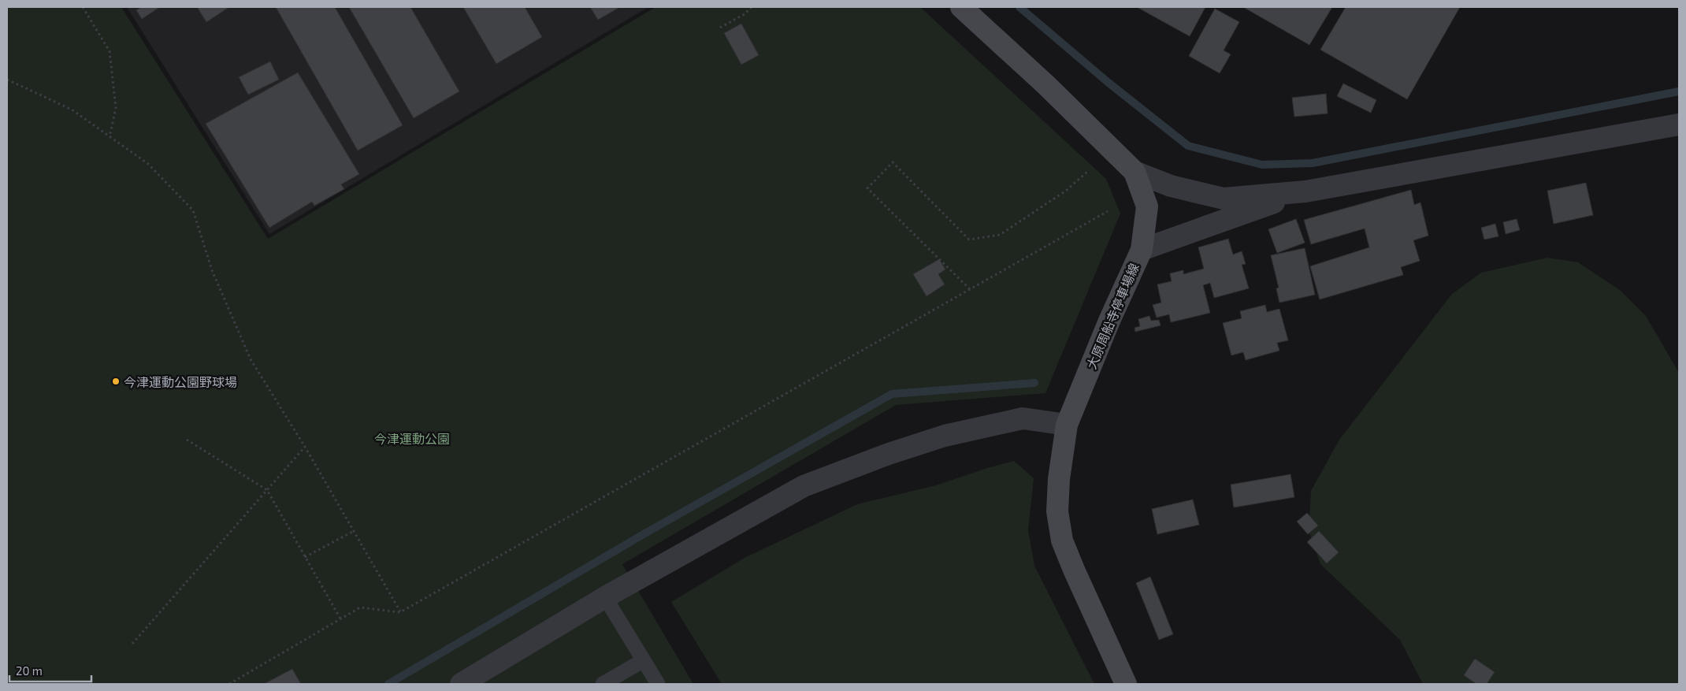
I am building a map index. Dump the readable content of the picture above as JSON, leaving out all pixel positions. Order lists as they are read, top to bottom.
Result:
{
  "streets": {
    "main road": ["大原周船寺停車場線"]
  },
  "parks": ["今津運動公園"],
  "places": ["今津運動公園野球場"],
  "scale_bar": "20 m"
}
